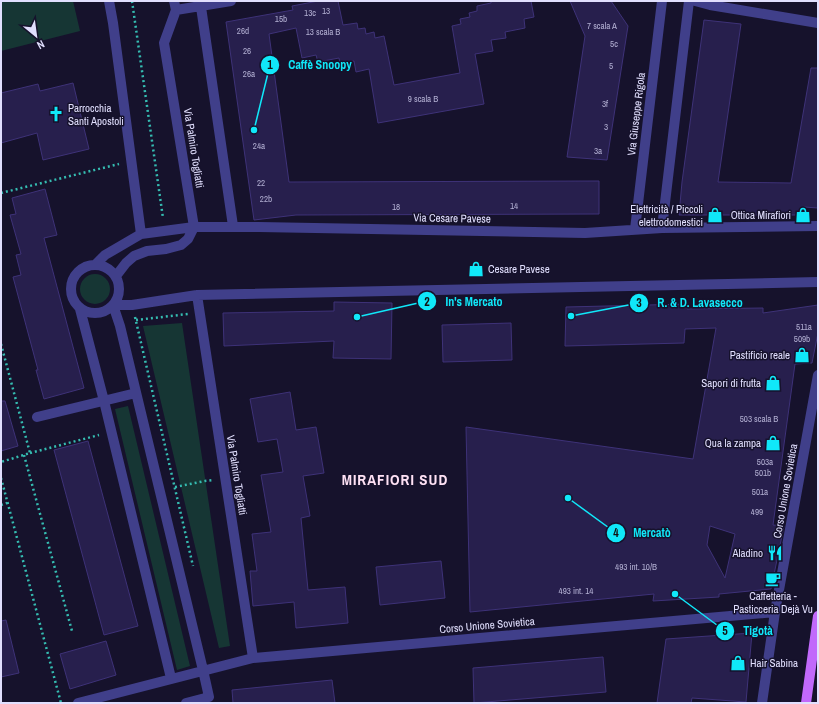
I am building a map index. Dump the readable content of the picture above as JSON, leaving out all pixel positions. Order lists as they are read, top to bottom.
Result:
{
  "streets": {
    "street": [
      "Via Giuseppe Rigola",
      "Via Palmiro Togliatti",
      "Via Cesare Pavese",
      "Corso Unione Sovietica"
    ]
  },
  "crossings": [
    ["Via Giuseppe Rigola", "Via Cesare Pavese"],
    ["Via Palmiro Togliatti", "Via Cesare Pavese"],
    ["Via Palmiro Togliatti", "Corso Unione Sovietica"]
  ],
  "districts": ["MIRAFIORI SUD"],
  "places": {
    "church": ["Parrocchia Santi Apostoli"],
    "other": [
      "Caffè Snoopy",
      "R. & D. Lavasecco",
      "In's Mercato",
      "Mercatò",
      "Tigotà"
    ],
    "shop": [
      "Elettricità / Piccoli elettrodomestici",
      "Ottica Mirafiori",
      "Cesare Pavese",
      "Pastificio reale",
      "Sapori di frutta",
      "Qua la zampa",
      "Hair Sabina"
    ],
    "restaurant": ["Aladino"],
    "cafe": ["Caffetteria - Pasticceria Dejà Vu"]
  },
  "house_numbers": [
    "13",
    "13c",
    "15b",
    "7 scala A",
    "26d",
    "13 scala B",
    "5c",
    "26",
    "5",
    "26a",
    "9 scala B",
    "3f",
    "3",
    "24a",
    "3a",
    "22",
    "22b",
    "14",
    "18",
    "511a",
    "509b",
    "503 scala B",
    "503a",
    "501b",
    "501a",
    "499",
    "493 int. 10/B",
    "493 int. 14"
  ],
  "north": "bottom right"
}
